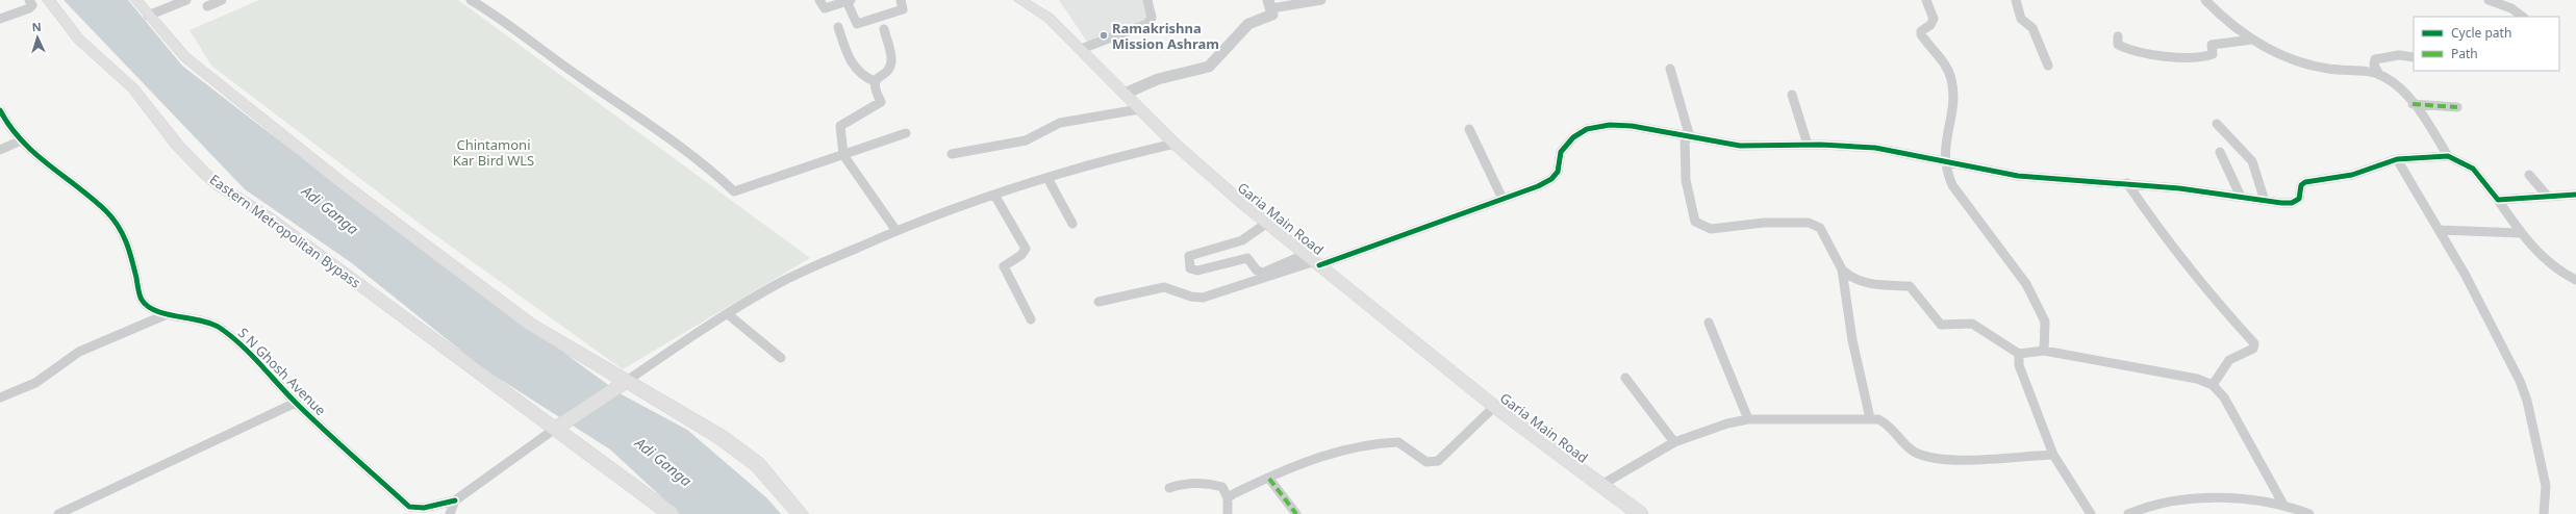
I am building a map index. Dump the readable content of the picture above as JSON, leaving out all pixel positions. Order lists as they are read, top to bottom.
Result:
{
  "streets": {
    "main road": ["Garia Main Road", "Eastern Metropolitan Bypass"],
    "street": ["S N Ghosh Avenue"]
  },
  "water": ["Adi Ganga"],
  "parks": ["Chintamoni Kar Bird WLS"],
  "places": ["Ramakrishna Mission Ashram"],
  "legend": ["Cycle path", "Path"],
  "north": "top"
}
